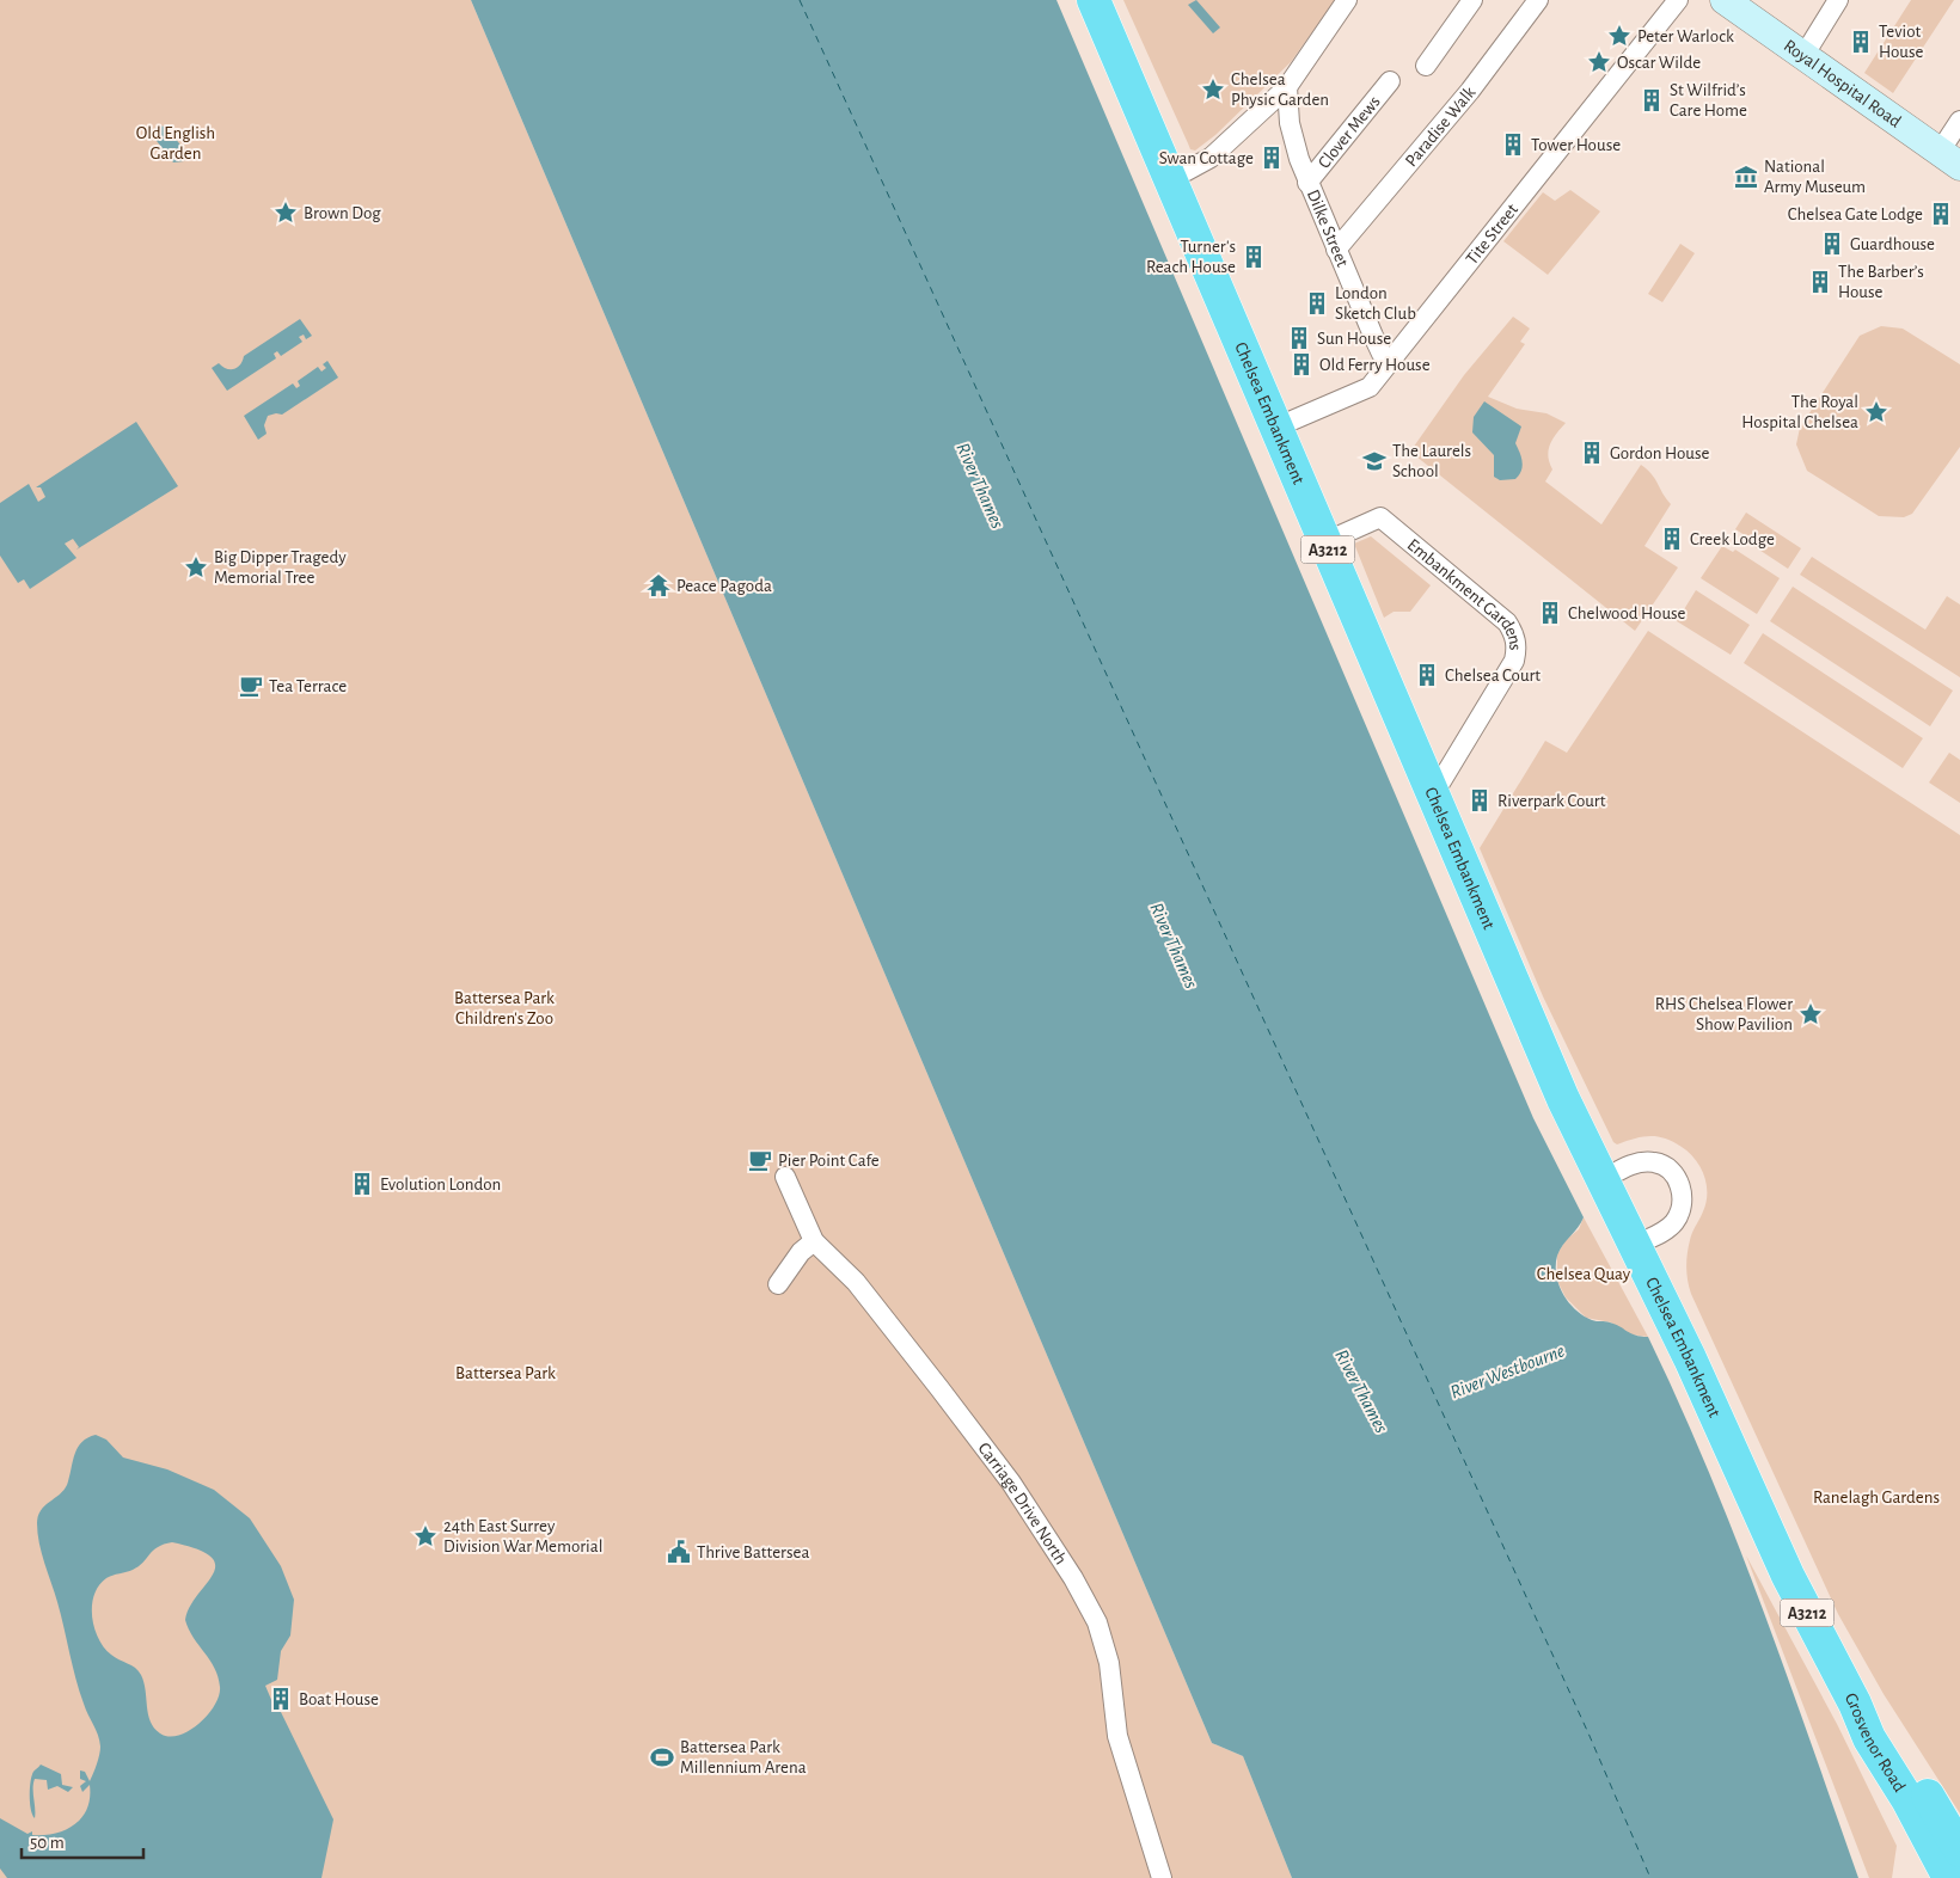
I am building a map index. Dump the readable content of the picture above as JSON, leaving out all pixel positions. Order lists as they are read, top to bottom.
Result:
{
  "streets": {
    "highway": ["Chelsea Embankment", "A3212", "Grosvenor Road"],
    "main road": ["Royal Hospital Road"],
    "street": [
      "Paradise Walk",
      "Clover Mews",
      "Dilke Street",
      "Tite Street",
      "Embankment Gardens",
      "Carriage Drive North"
    ]
  },
  "crossings": [
    ["Paradise Walk", "Dilke Street"],
    ["Clover Mews", "Dilke Street"],
    ["Dilke Street", "Tite Street"],
    ["Tite Street", "Chelsea Embankment"],
    ["Chelsea Embankment", "Embankment Gardens"],
    ["Chelsea Embankment", "Grosvenor Road"]
  ],
  "water": ["River Thames", "River Westbourne"],
  "parks": [
    "Old English Garden",
    "Battersea Park Children's Zoo",
    "Chelsea Quay",
    "Battersea Park",
    "Ranelagh Gardens"
  ],
  "places": {
    "place": [
      "Peter Warlock",
      "Oscar Wilde",
      "Chelsea Physic Garden",
      "Brown Dog",
      "The Royal Hospital Chelsea",
      "Big Dipper Tragedy Memorial Tree",
      "RHS Chelsea Flower Show Pavilion",
      "24th East Surrey Division War Memorial"
    ],
    "building": [
      "Teviot House",
      "St Wilfrid’s Care Home",
      "Tower House",
      "Swan Cottage",
      "Chelsea Gate Lodge",
      "Guardhouse",
      "Turner's Reach House",
      "The Barber’s House",
      "London Sketch Club",
      "Sun House",
      "Old Ferry House",
      "Gordon House",
      "Creek Lodge",
      "Chelwood House",
      "Chelsea Court",
      "Riverpark Court",
      "Evolution London",
      "Boat House"
    ],
    "museum": ["National Army Museum"],
    "school or university": ["The Laurels School"],
    "temple": ["Peace Pagoda"],
    "cafe": ["Tea Terrace", "Pier Point Cafe"],
    "public building": ["Thrive Battersea"],
    "sports": ["Battersea Park Millennium Arena"]
  },
  "scale_bar": "50 m"
}
